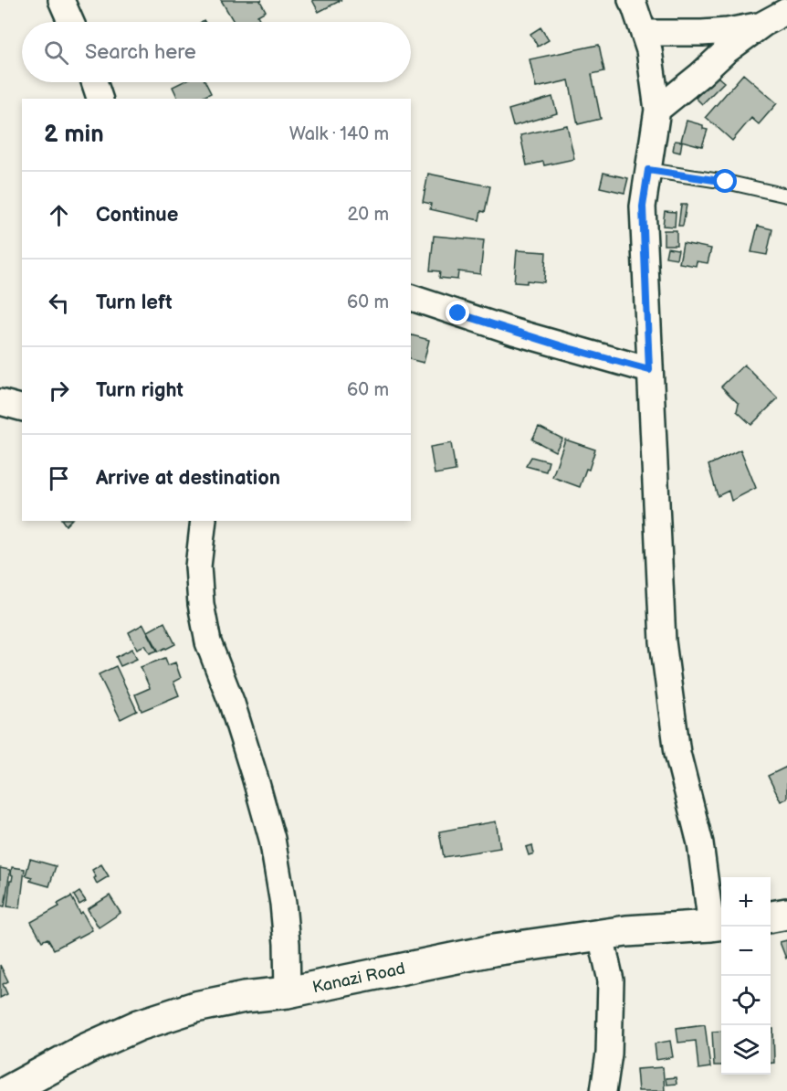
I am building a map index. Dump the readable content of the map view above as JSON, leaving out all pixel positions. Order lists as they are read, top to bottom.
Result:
{
  "streets": {
    "main road": ["Kanazi Road"]
  },
  "page": {
    "search": "Search here",
    "heading": ["2 min", "Walk · 140 m"],
    "list": [
      ["Continue", "20 m"],
      ["Turn left", "60 m"],
      ["Turn right", "60 m"],
      "Arrive at destination"
    ],
    "map_buttons": ["+", "−"]
  }
}
